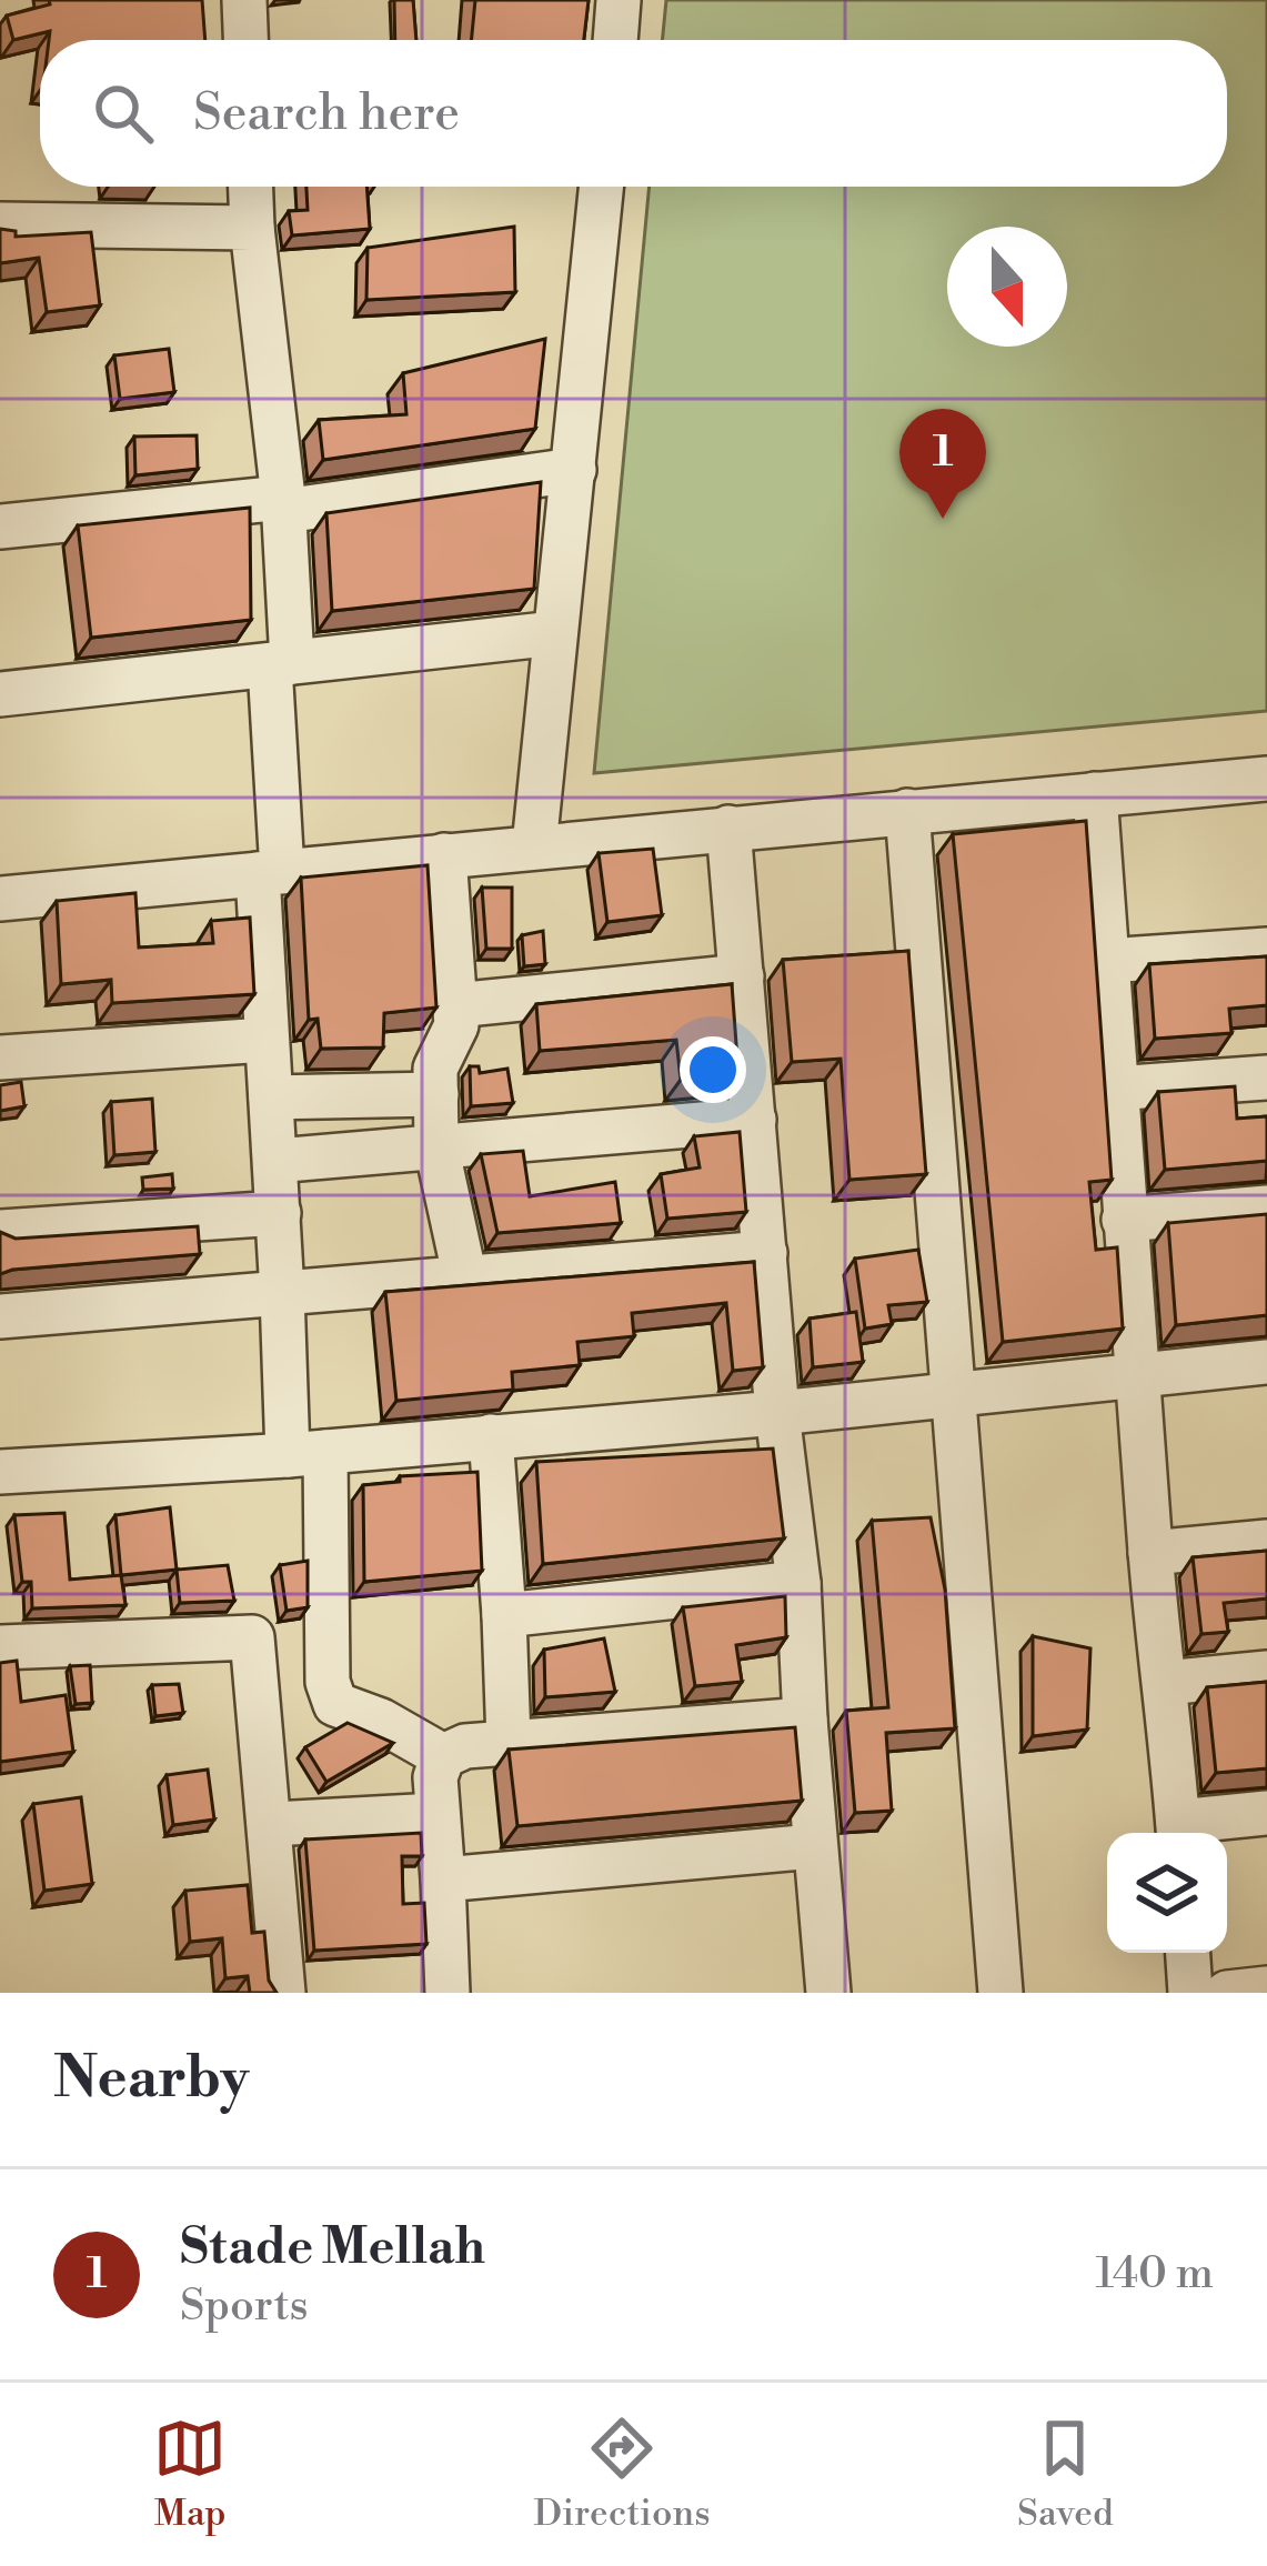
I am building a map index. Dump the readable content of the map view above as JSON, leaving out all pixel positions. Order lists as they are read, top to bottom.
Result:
{
  "north": "bottom",
  "page": {
    "search": "Search here",
    "pins": "1",
    "heading": "Nearby",
    "list": [
      {
        "mark": "1",
        "name": "Stade Mellah",
        "note": "Sports",
        "value": "140 m"
      }
    ],
    "nav": ["Map", "Directions", "Saved"]
  }
}
